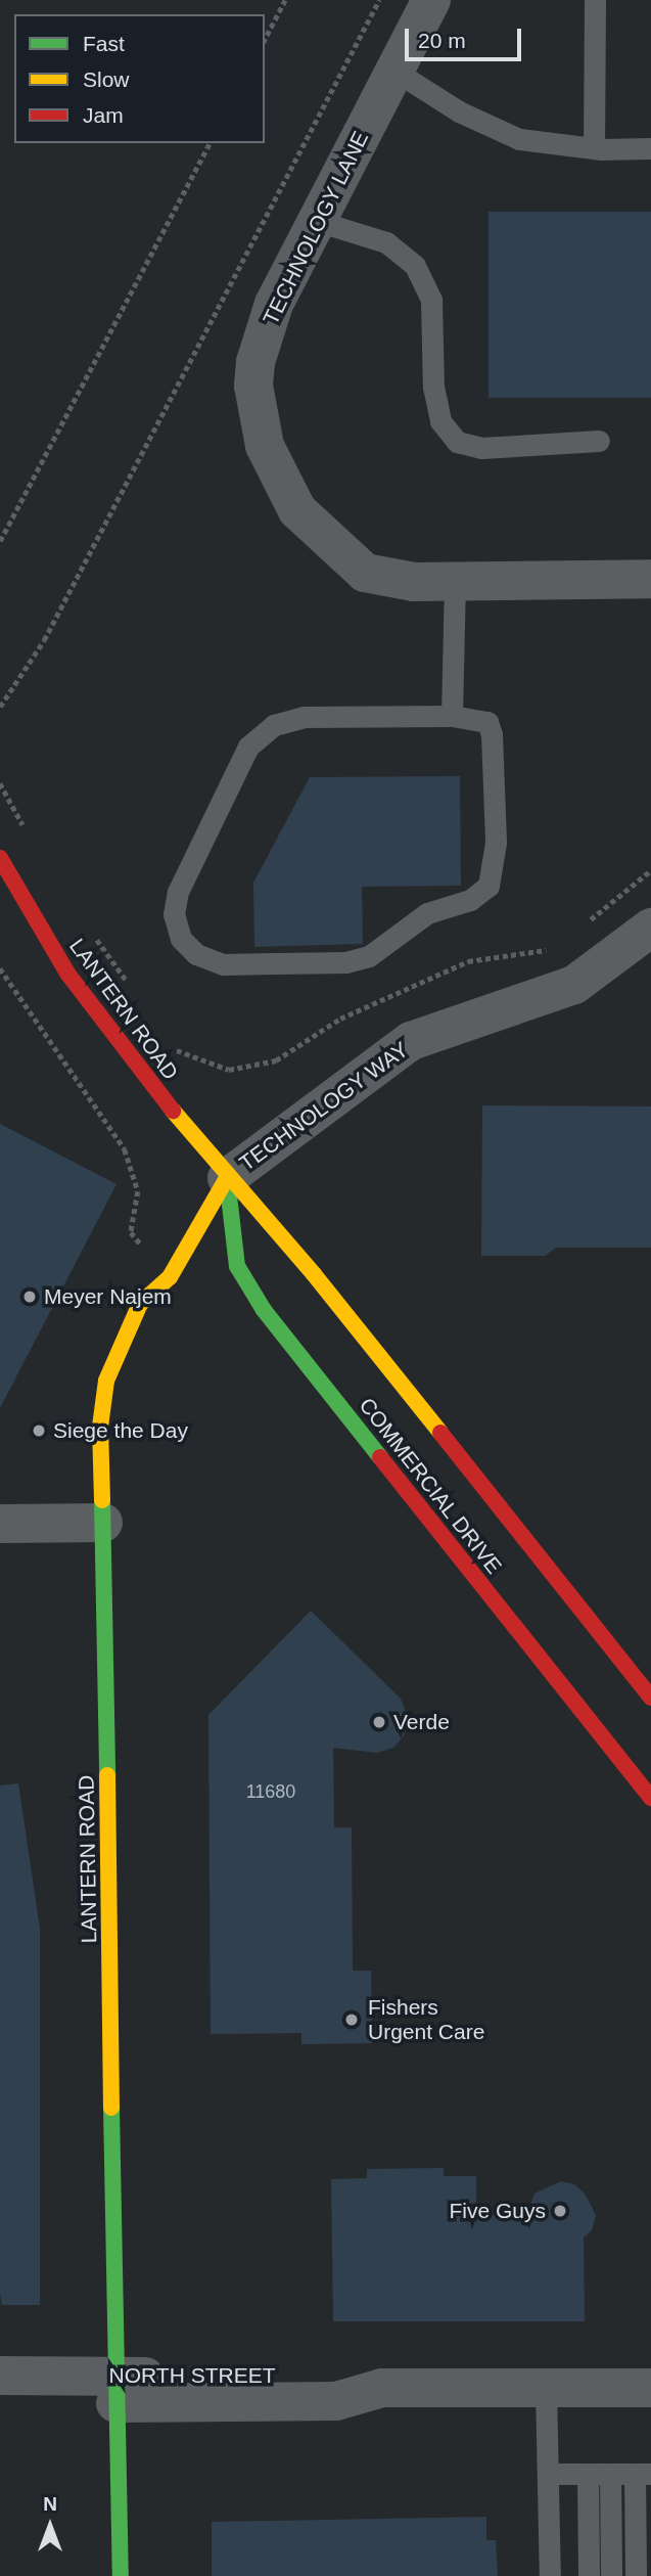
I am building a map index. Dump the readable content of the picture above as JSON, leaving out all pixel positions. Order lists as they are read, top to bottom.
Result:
{
  "streets": {
    "street": [
      "TECHNOLOGY LANE",
      "LANTERN ROAD",
      "TECHNOLOGY WAY",
      "COMMERCIAL DRIVE",
      "NORTH STREET"
    ]
  },
  "crossings": [
    ["LANTERN ROAD", "TECHNOLOGY WAY"],
    ["LANTERN ROAD", "COMMERCIAL DRIVE"],
    ["LANTERN ROAD", "NORTH STREET"],
    ["TECHNOLOGY WAY", "COMMERCIAL DRIVE"]
  ],
  "places": [
    "Meyer Najem",
    "Siege the Day",
    "Verde",
    "Fishers Urgent Care",
    "Five Guys"
  ],
  "house_numbers": ["11680"],
  "legend": ["Fast", "Slow", "Jam"],
  "scale_bar": "20 m",
  "north": "top"
}
